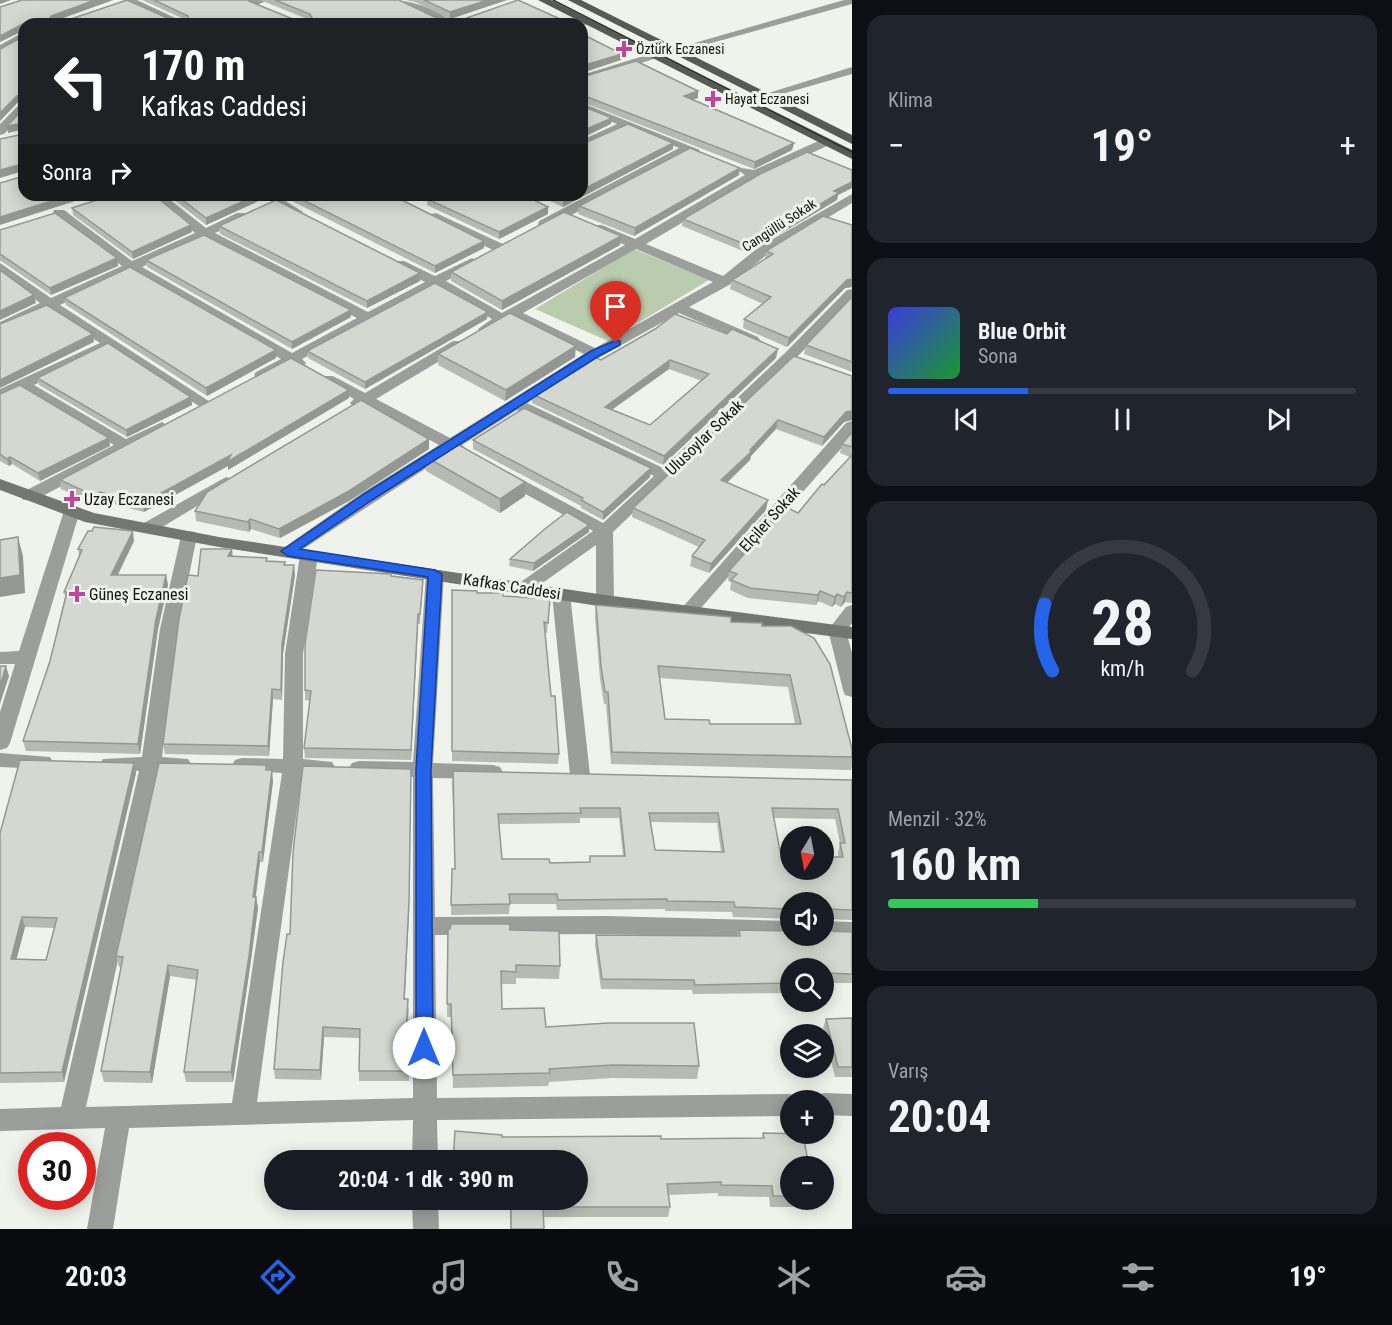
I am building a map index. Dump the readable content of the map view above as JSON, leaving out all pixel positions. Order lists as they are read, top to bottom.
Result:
{
  "streets": {
    "street": [
      "Cangüllü Sokak",
      "Ulusoylar Sokak",
      "Elçiler Sokak",
      "Kafkas Caddesi"
    ]
  },
  "crossings": [
    ["Cangüllü Sokak", "Kafkas Caddesi"],
    ["Ulusoylar Sokak", "Kafkas Caddesi"],
    ["Elçiler Sokak", "Kafkas Caddesi"]
  ],
  "places": {
    "health": [
      "Öztürk Eczanesi",
      "Hayat Eczanesi",
      "Uzay Eczanesi",
      "Güneş Eczanesi"
    ]
  },
  "north": "bottom",
  "page": {
    "tile": [
      "Klima",
      ["Menzil · 32%", "160 km"],
      ["Varış", "20:04"]
    ],
    "turn": ["170 m", "Kafkas Caddesi"],
    "heat": ["−", "19°", "+"],
    "then": "Sonra",
    "song": ["Blue Orbit", "Sona"],
    "map_buttons": ["+", "−"],
    "limit": "30",
    "trip": "20:04 · 1 dk · 390 m",
    "tabs": ["20:03", "19°"],
    "gauge": ["28", "km/h"]
  }
}
